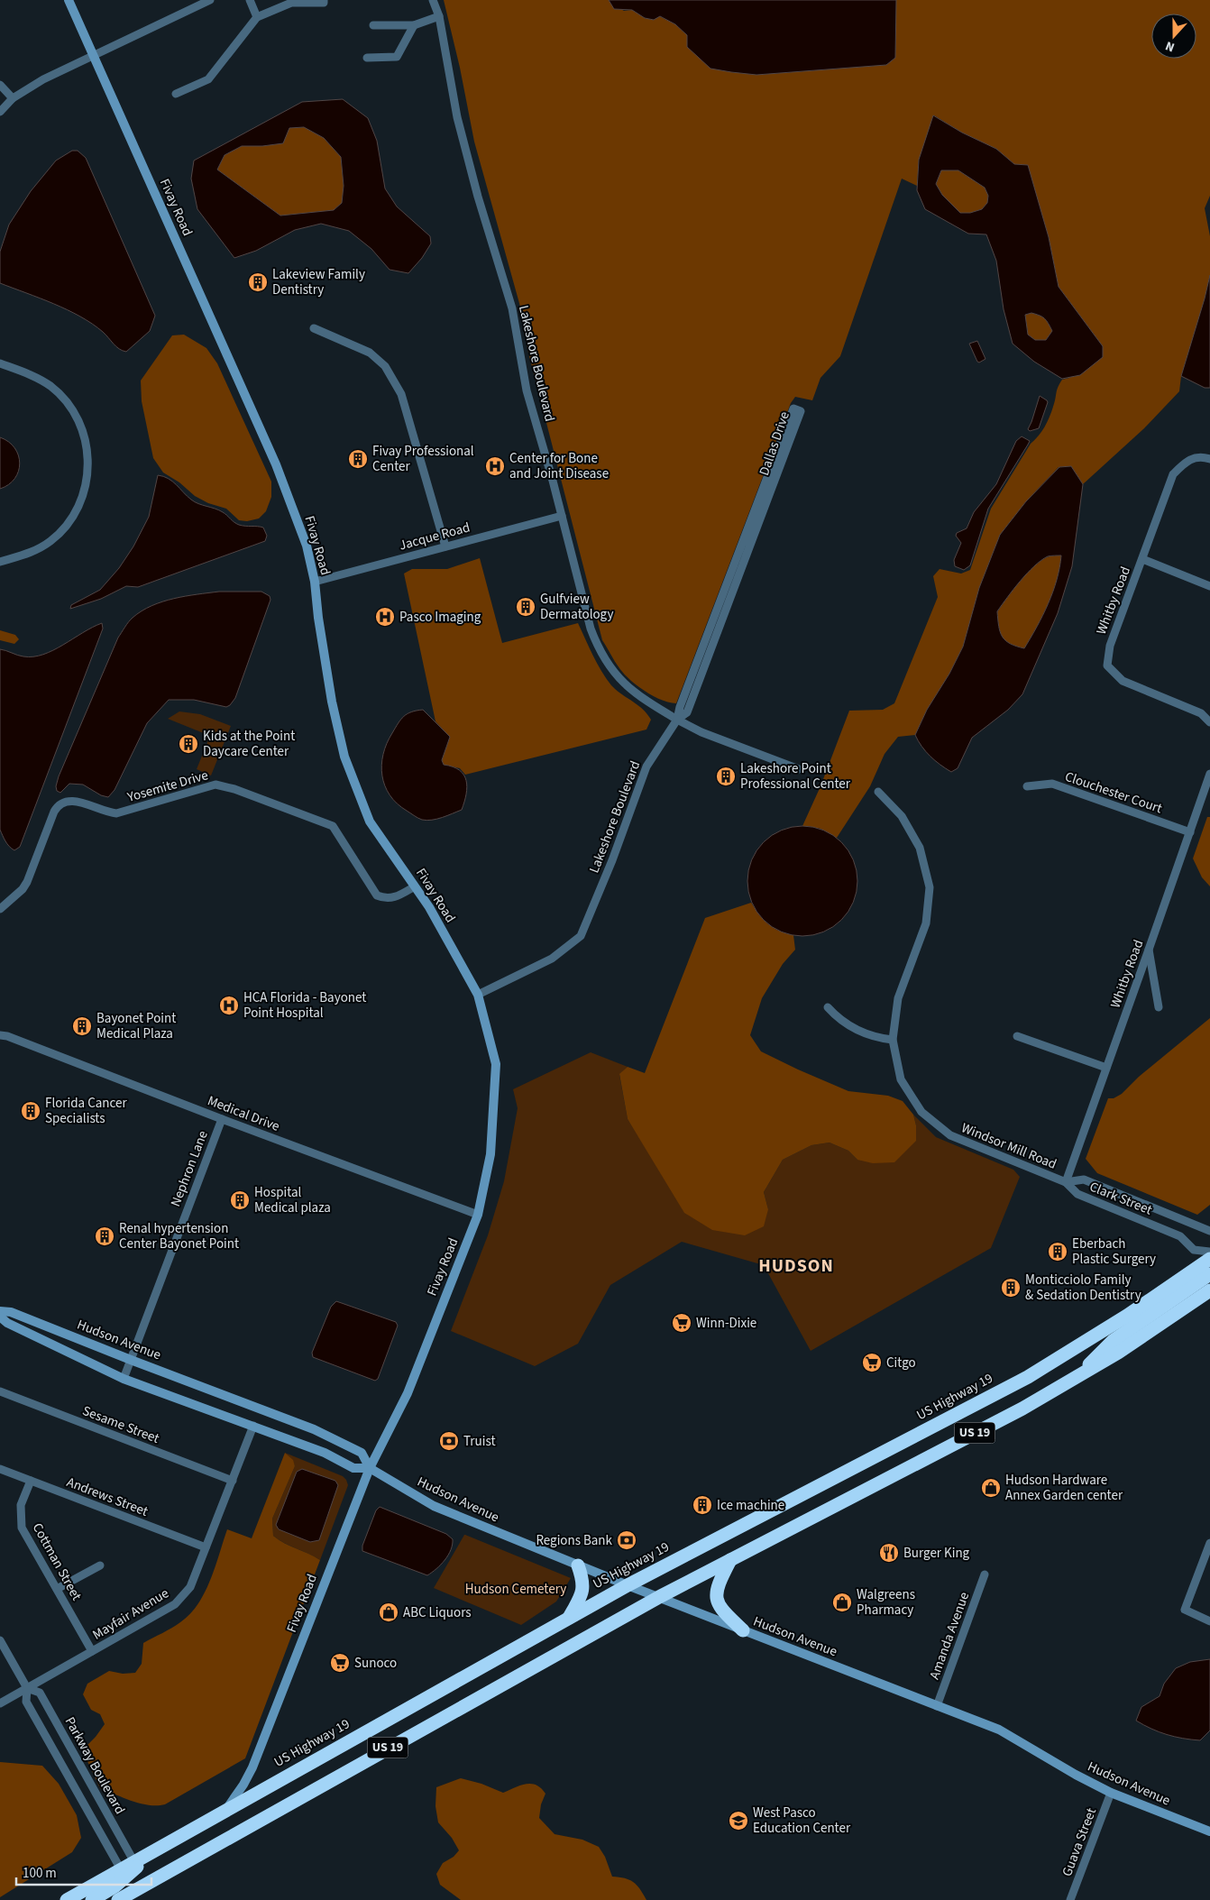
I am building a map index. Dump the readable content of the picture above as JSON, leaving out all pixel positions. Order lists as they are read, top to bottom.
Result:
{
  "streets": {
    "highway": ["US Highway 19", "US 19"],
    "street": [
      "Fivay Road",
      "Lakeshore Boulevard",
      "Dallas Drive",
      "Jacque Road",
      "Whitby Road",
      "Yosemite Drive",
      "Clouchester Court",
      "Medical Drive",
      "Windsor Mill Road",
      "Nephron Lane",
      "Clark Street",
      "Hudson Avenue",
      "Sesame Street",
      "Andrews Street",
      "Cottman Street",
      "Mayfair Avenue",
      "Amanda Avenue",
      "Parkway Boulevard",
      "Guava Street"
    ]
  },
  "crossings": [
    ["Fivay Road", "Lakeshore Boulevard"],
    ["Fivay Road", "Jacque Road"],
    ["Fivay Road", "Yosemite Drive"],
    ["Fivay Road", "Medical Drive"],
    ["Fivay Road", "Hudson Avenue"],
    ["Fivay Road", "US Highway 19"],
    ["Lakeshore Boulevard", "Dallas Drive"],
    ["Lakeshore Boulevard", "Jacque Road"],
    ["Whitby Road", "Clouchester Court"],
    ["Whitby Road", "Windsor Mill Road"],
    ["Whitby Road", "Clark Street"],
    ["Medical Drive", "Nephron Lane"],
    ["Windsor Mill Road", "Clark Street"],
    ["Nephron Lane", "Hudson Avenue"],
    ["Hudson Avenue", "US Highway 19"],
    ["Hudson Avenue", "US 19"],
    ["Hudson Avenue", "Mayfair Avenue"],
    ["Hudson Avenue", "Amanda Avenue"],
    ["Hudson Avenue", "Guava Street"],
    ["US Highway 19", "Parkway Boulevard"],
    ["Sesame Street", "Mayfair Avenue"],
    ["Andrews Street", "Cottman Street"],
    ["Andrews Street", "Mayfair Avenue"],
    ["Cottman Street", "Mayfair Avenue"],
    ["Mayfair Avenue", "Parkway Boulevard"]
  ],
  "districts": ["HUDSON"],
  "parks": ["Hudson Cemetery"],
  "places": {
    "building": [
      "Lakeview Family Dentistry",
      "Fivay Professional Center",
      "Gulfview Dermatology",
      "Kids at the Point Daycare Center",
      "Lakeshore Point Professional Center",
      "Bayonet Point Medical Plaza",
      "Florida Cancer Specialists",
      "Hospital Medical plaza",
      "Renal hypertension Center Bayonet Point",
      "Eberbach Plastic Surgery",
      "Monticciolo Family & Sedation Dentistry",
      "Ice machine"
    ],
    "hospital": ["Center for Bone and Joint Disease", "Pasco Imaging", "HCA Florida - Bayonet Point Hospital"],
    "supermarket": ["Winn-Dixie", "Citgo", "Sunoco"],
    "bank": ["Truist", "Regions Bank"],
    "shop": ["Hudson Hardware Annex Garden center", "Walgreens Pharmacy", "ABC Liquors"],
    "restaurant": ["Burger King"],
    "school or university": ["West Pasco Education Center"]
  },
  "scale_bar": "100 m",
  "north": "bottom"
}
